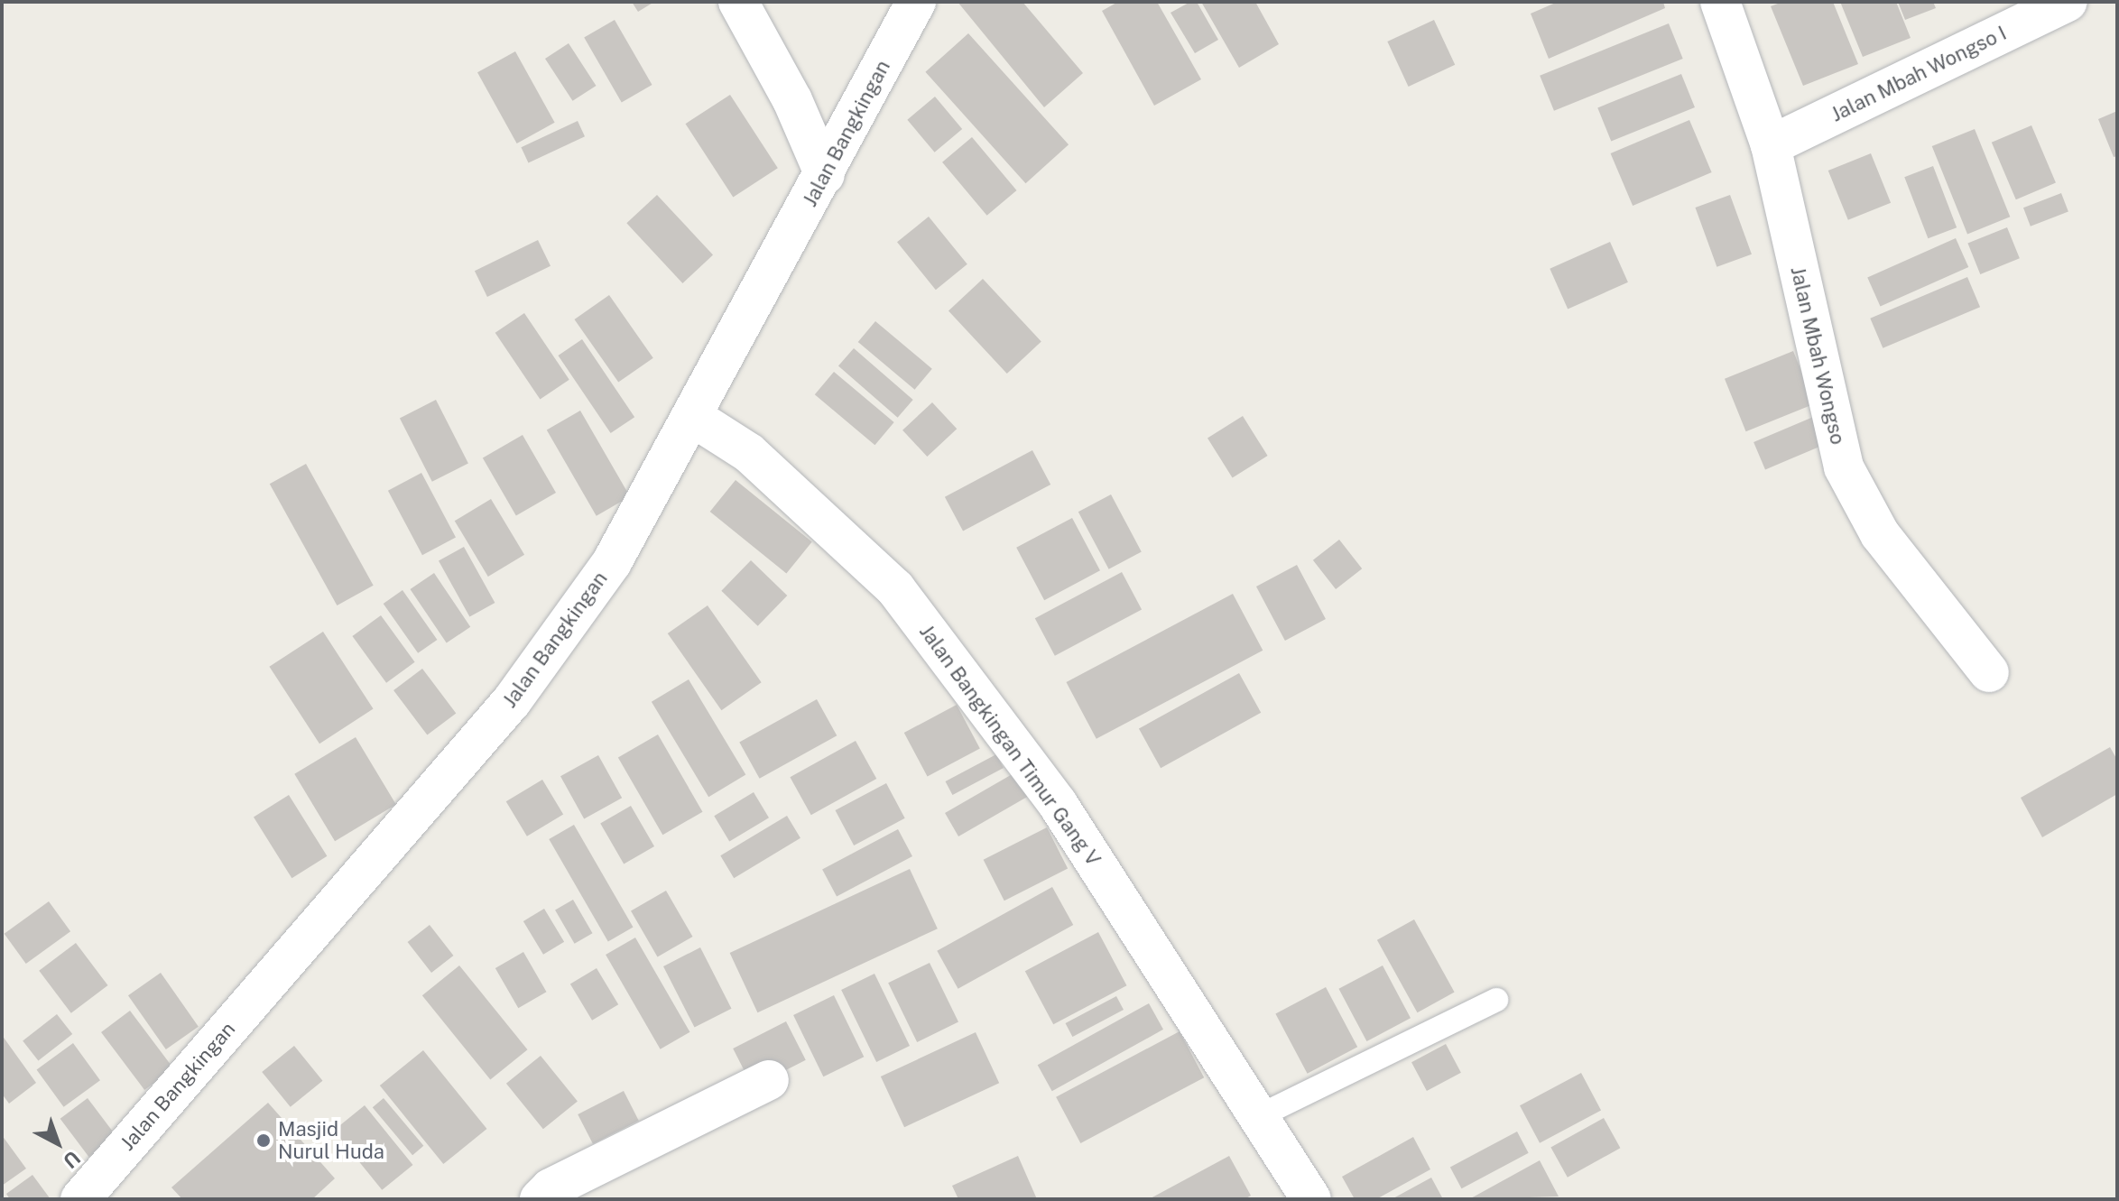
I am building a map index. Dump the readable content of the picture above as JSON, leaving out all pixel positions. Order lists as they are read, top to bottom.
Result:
{
  "streets": {
    "street": [
      "Jalan Mbah Wongso I",
      "Jalan Bangkingan",
      "Jalan Mbah Wongso",
      "Jalan Bangkingan Timur Gang V"
    ]
  },
  "crossings": [
    ["Jalan Mbah Wongso I", "Jalan Mbah Wongso"],
    ["Jalan Bangkingan", "Jalan Bangkingan Timur Gang V"]
  ],
  "places": ["Masjid Nurul Huda"],
  "north": "bottom right"
}
